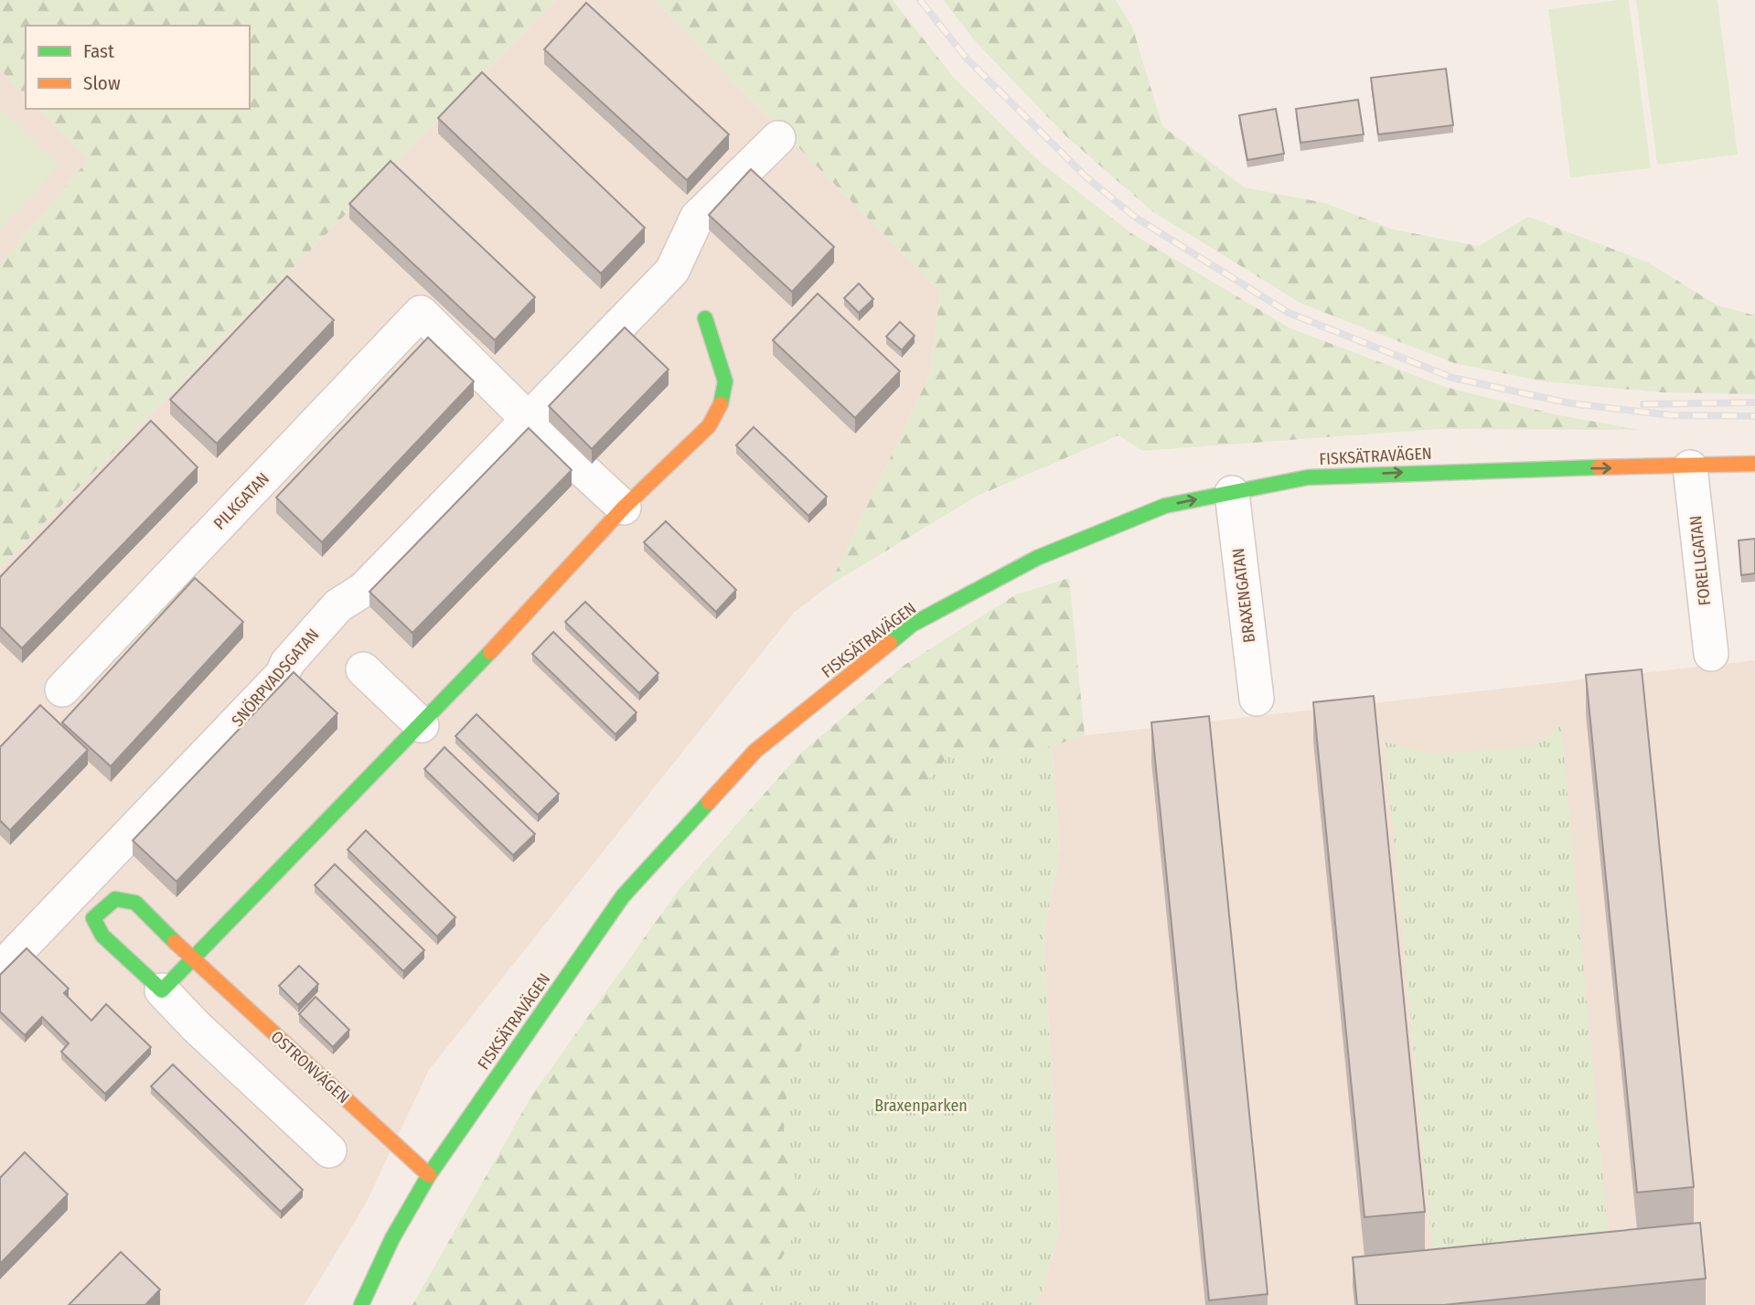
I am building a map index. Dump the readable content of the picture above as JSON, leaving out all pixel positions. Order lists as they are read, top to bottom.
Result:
{
  "streets": {
    "street": [
      "FISKSÄTRAVÄGEN",
      "PILKGATAN",
      "FORELLGATAN",
      "BRAXENGATAN",
      "SNÖRPVADSGATAN",
      "OSTRONVÄGEN"
    ]
  },
  "crossings": [
    ["FISKSÄTRAVÄGEN", "FORELLGATAN"],
    ["FISKSÄTRAVÄGEN", "BRAXENGATAN"],
    ["FISKSÄTRAVÄGEN", "OSTRONVÄGEN"],
    ["PILKGATAN", "SNÖRPVADSGATAN"]
  ],
  "one_way": ["FISKSÄTRAVÄGEN"],
  "parks": ["Braxenparken"],
  "legend": ["Fast", "Slow"]
}
